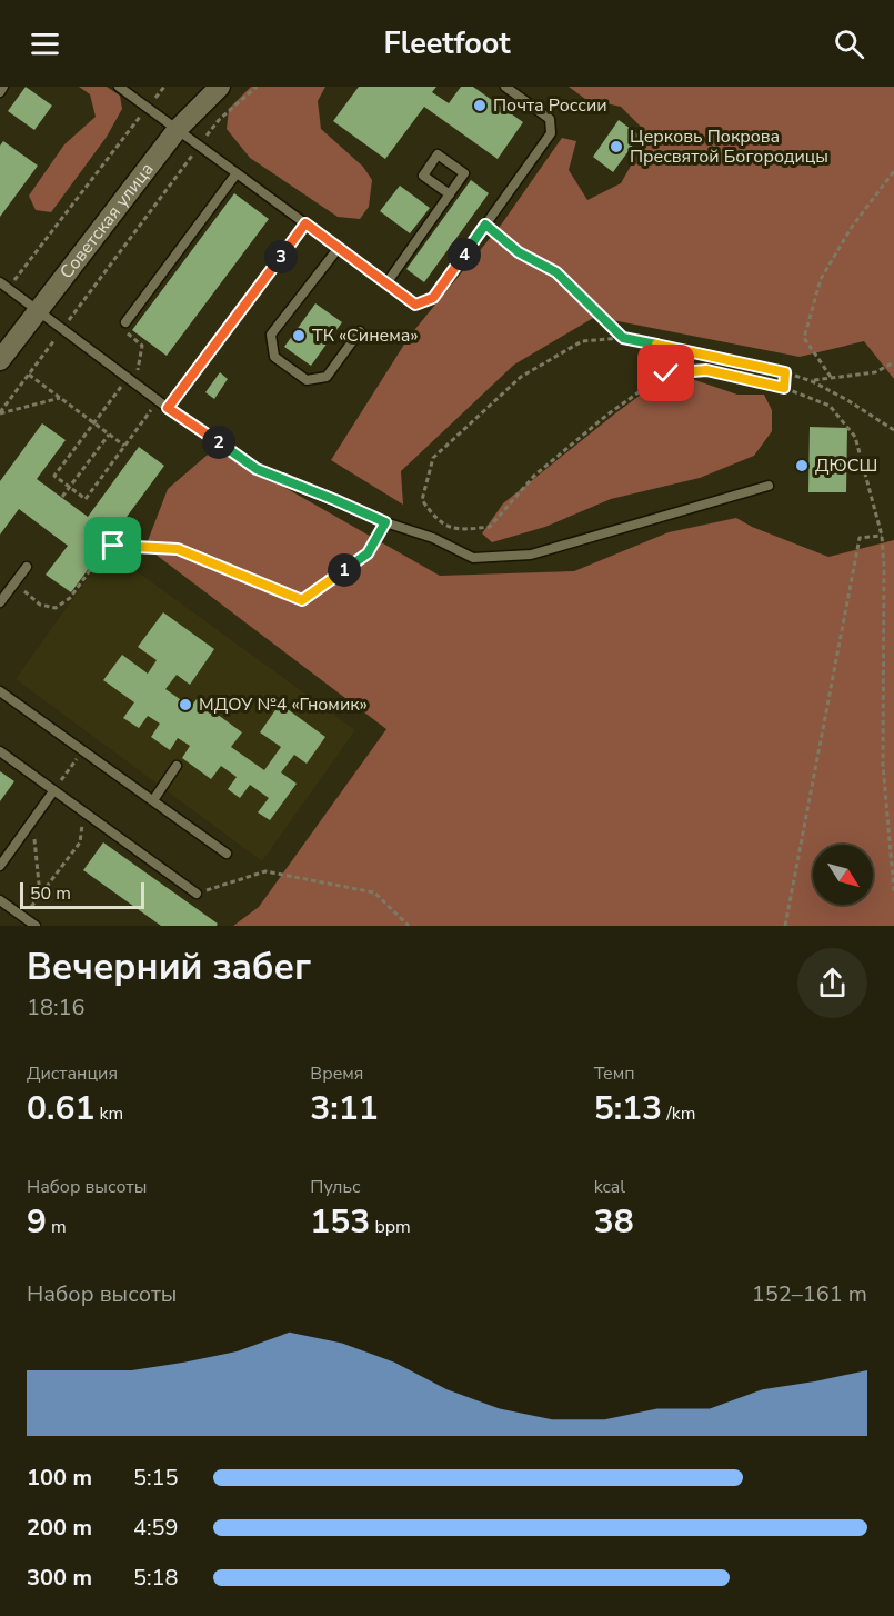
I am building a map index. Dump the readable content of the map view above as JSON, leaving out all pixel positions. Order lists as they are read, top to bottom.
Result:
{
  "streets": {
    "street": ["Советская улица"]
  },
  "places": [
    "Почта России",
    "Церковь Покрова Пресвятой Богородицы",
    "ТК «Синема»",
    "ДЮСШ",
    "МДОУ №4 «Гномик»"
  ],
  "scale_bar": "50 m",
  "north": "bottom right",
  "page": {
    "header": "Fleetfoot",
    "pins": [
      "4",
      "3",
      "2",
      "1"
    ],
    "scale": "50 m",
    "heading": ["Вечерний забег", "18:16"],
    "stats": [
      ["Дистанция", "0.61 km"],
      ["Время", "3:11"],
      ["Темп", "5:13 /km"],
      ["Набор высоты", "9 m"],
      ["Пульс", "153 bpm"],
      ["kcal", "38"]
    ],
    "chart": ["Набор высоты", "152–161 m"],
    "list": [
      {
        "name": "100 m",
        "note": "5:15"
      },
      {
        "name": "200 m",
        "note": "4:59"
      },
      {
        "name": "300 m",
        "note": "5:18"
      }
    ]
  }
}
